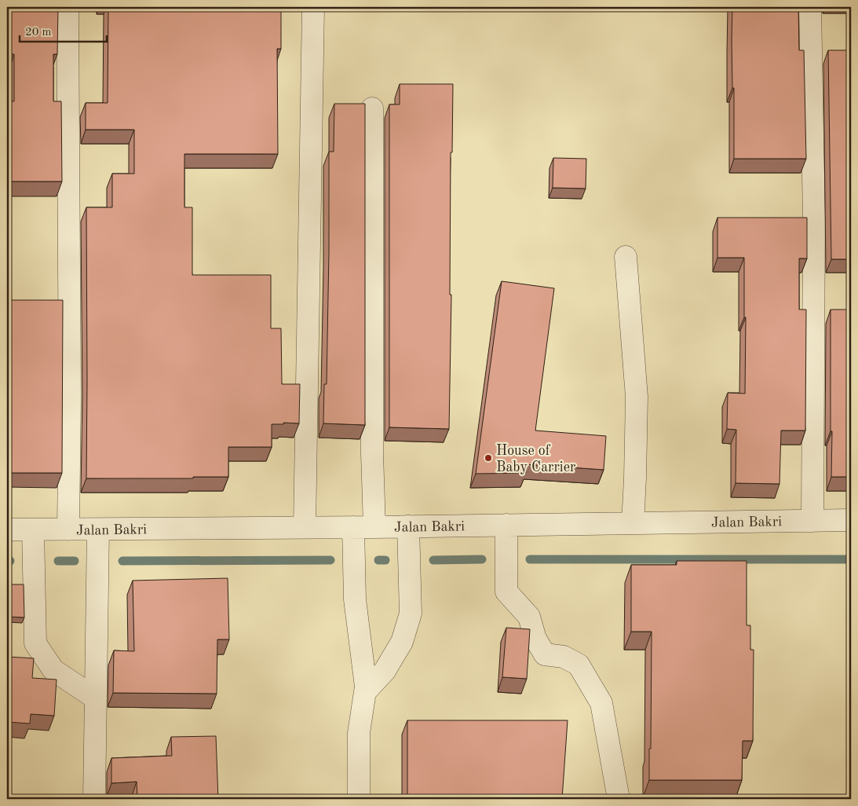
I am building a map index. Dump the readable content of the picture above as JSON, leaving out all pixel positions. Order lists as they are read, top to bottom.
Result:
{
  "streets": {
    "street": ["Jalan Bakri"]
  },
  "places": ["House of Baby Carrier"],
  "scale_bar": "20 m"
}
